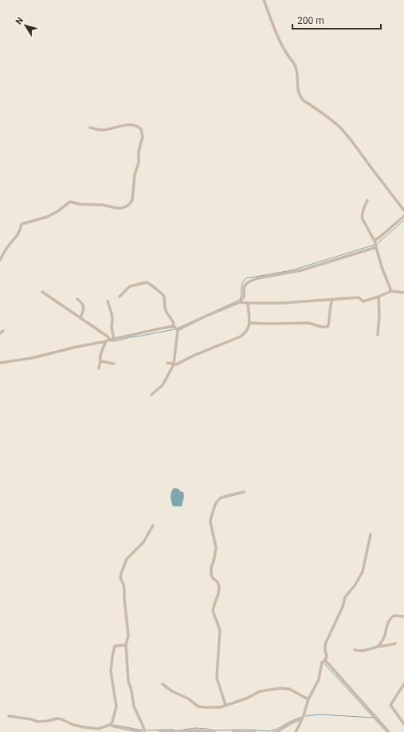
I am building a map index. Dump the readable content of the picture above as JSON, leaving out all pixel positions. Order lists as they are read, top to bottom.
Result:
{
  "scale_bar": "200 m",
  "north": "top left"
}
